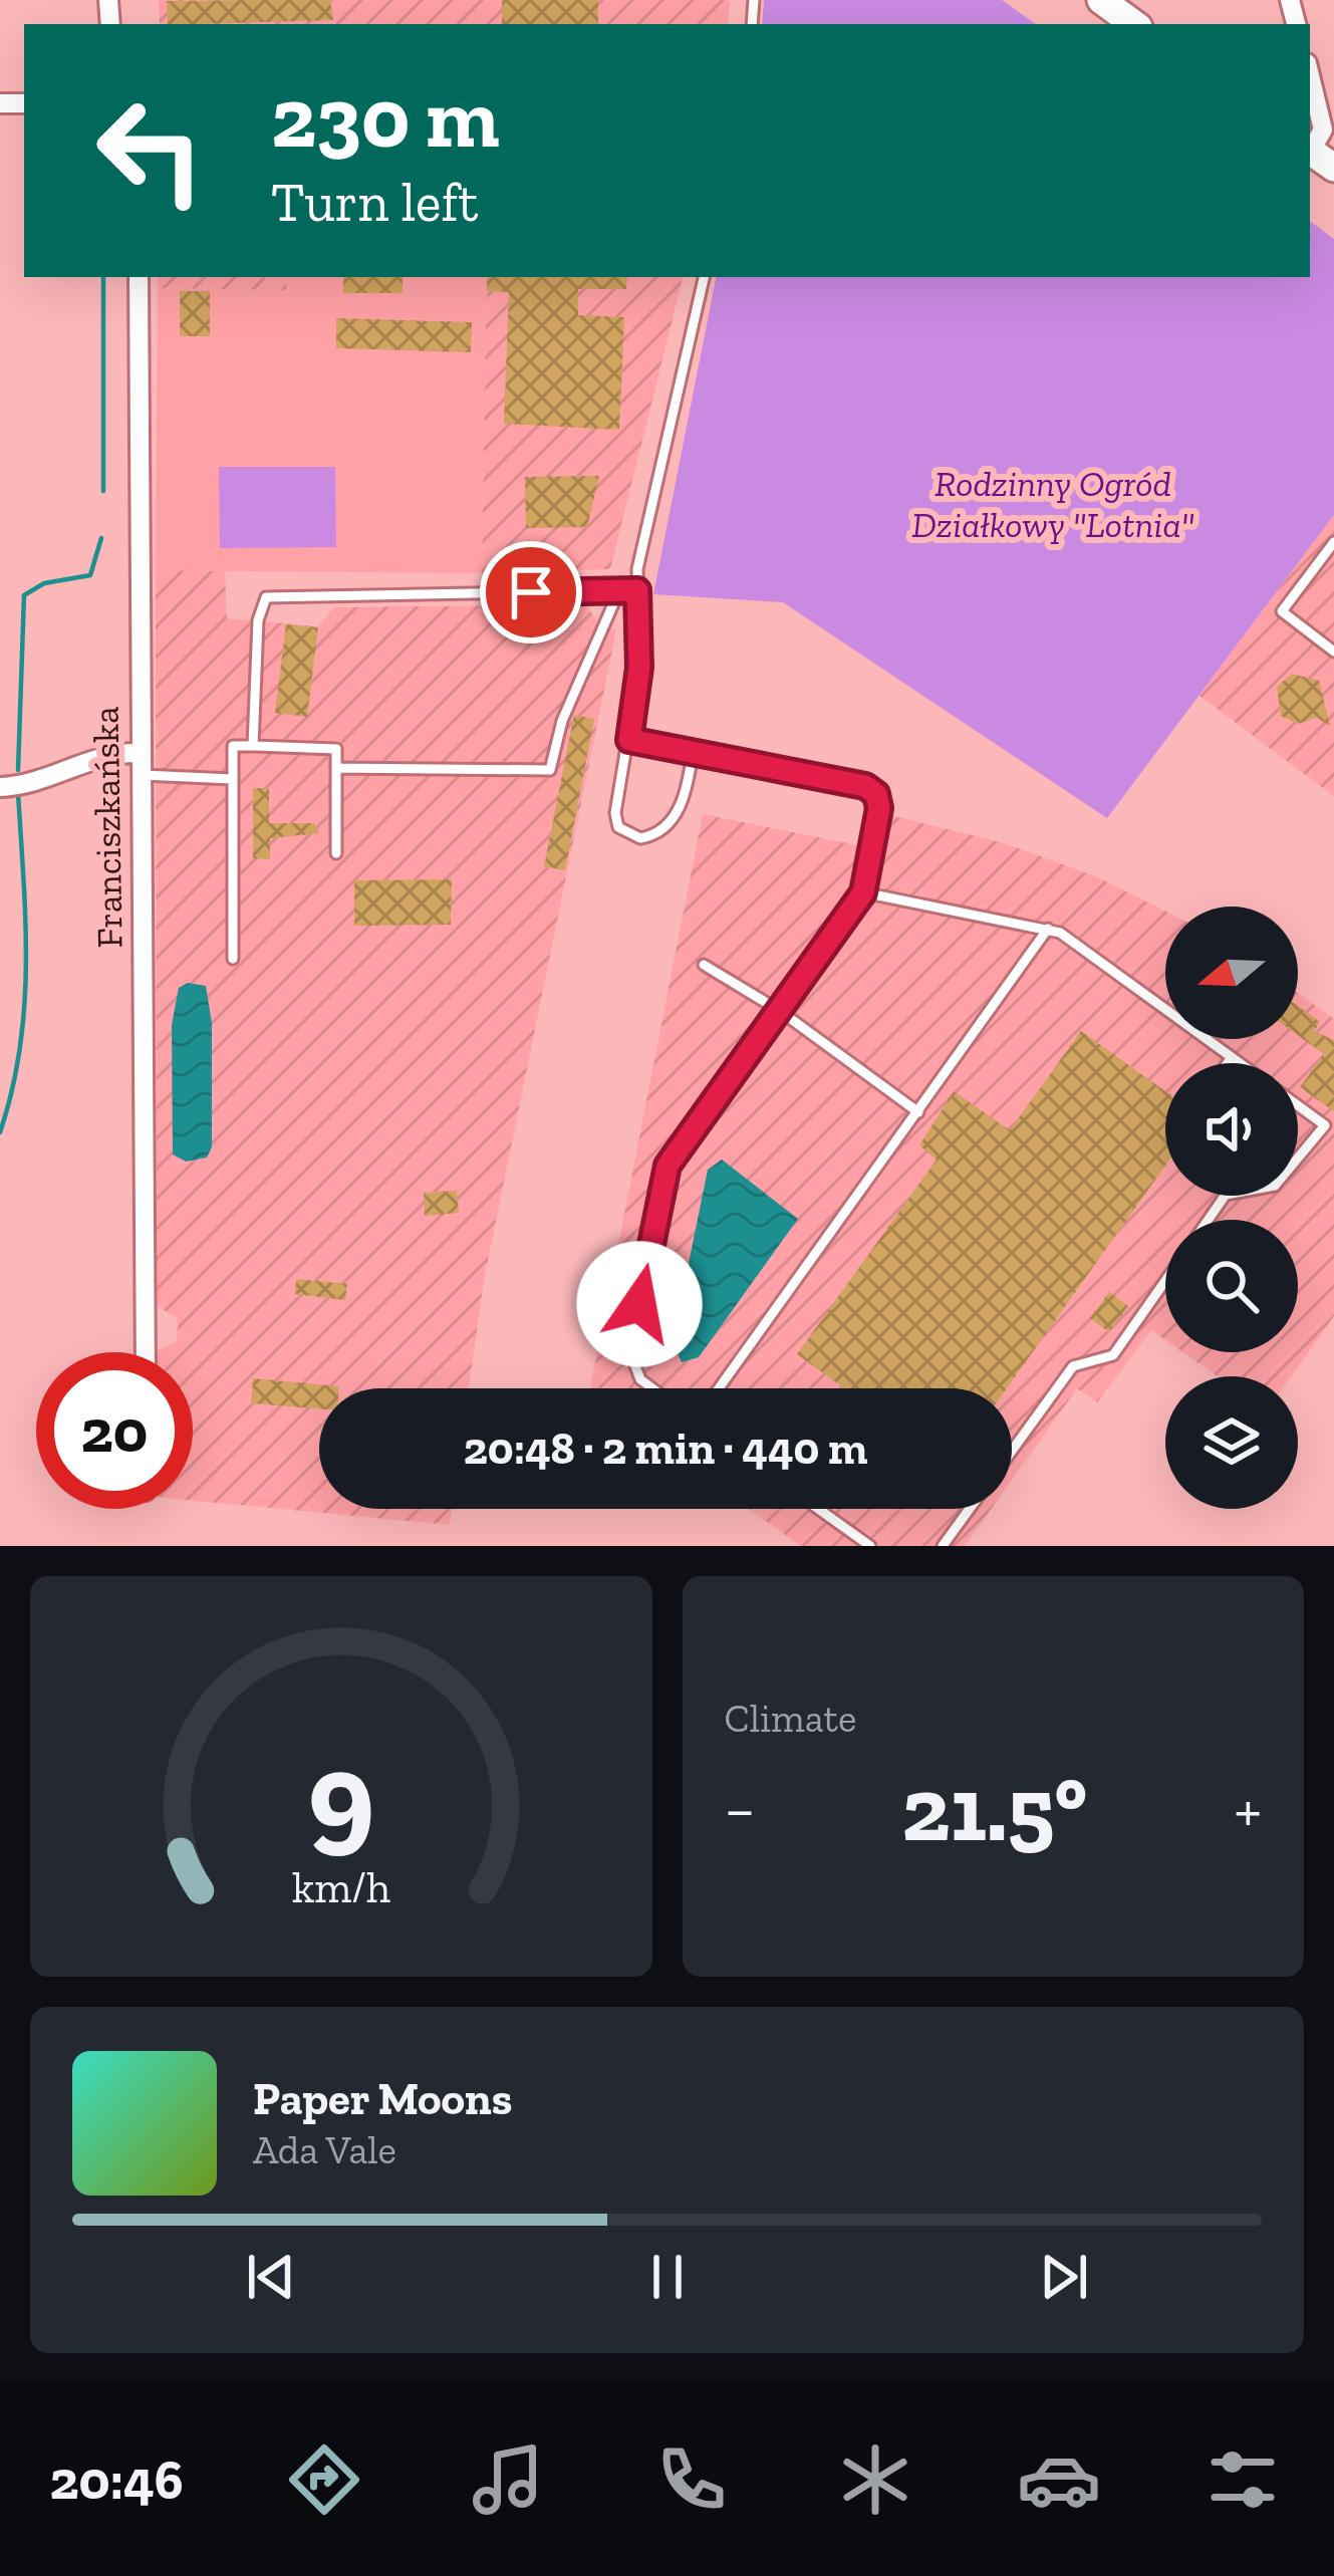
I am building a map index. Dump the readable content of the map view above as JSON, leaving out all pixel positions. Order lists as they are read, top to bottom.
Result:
{
  "streets": {
    "street": ["Franciszkańska"]
  },
  "parks": ["Rodzinny Ogród Działkowy \"Lotnia\""],
  "north": "left",
  "page": {
    "turn": ["230 m", "Turn left"],
    "limit": "20",
    "trip": "20:48 · 2 min · 440 m",
    "tile": "Climate",
    "heat": ["−", "21.5°", "+"],
    "song": ["Paper Moons", "Ada Vale"],
    "tabs": "20:46",
    "gauge": ["9", "km/h"]
  }
}
